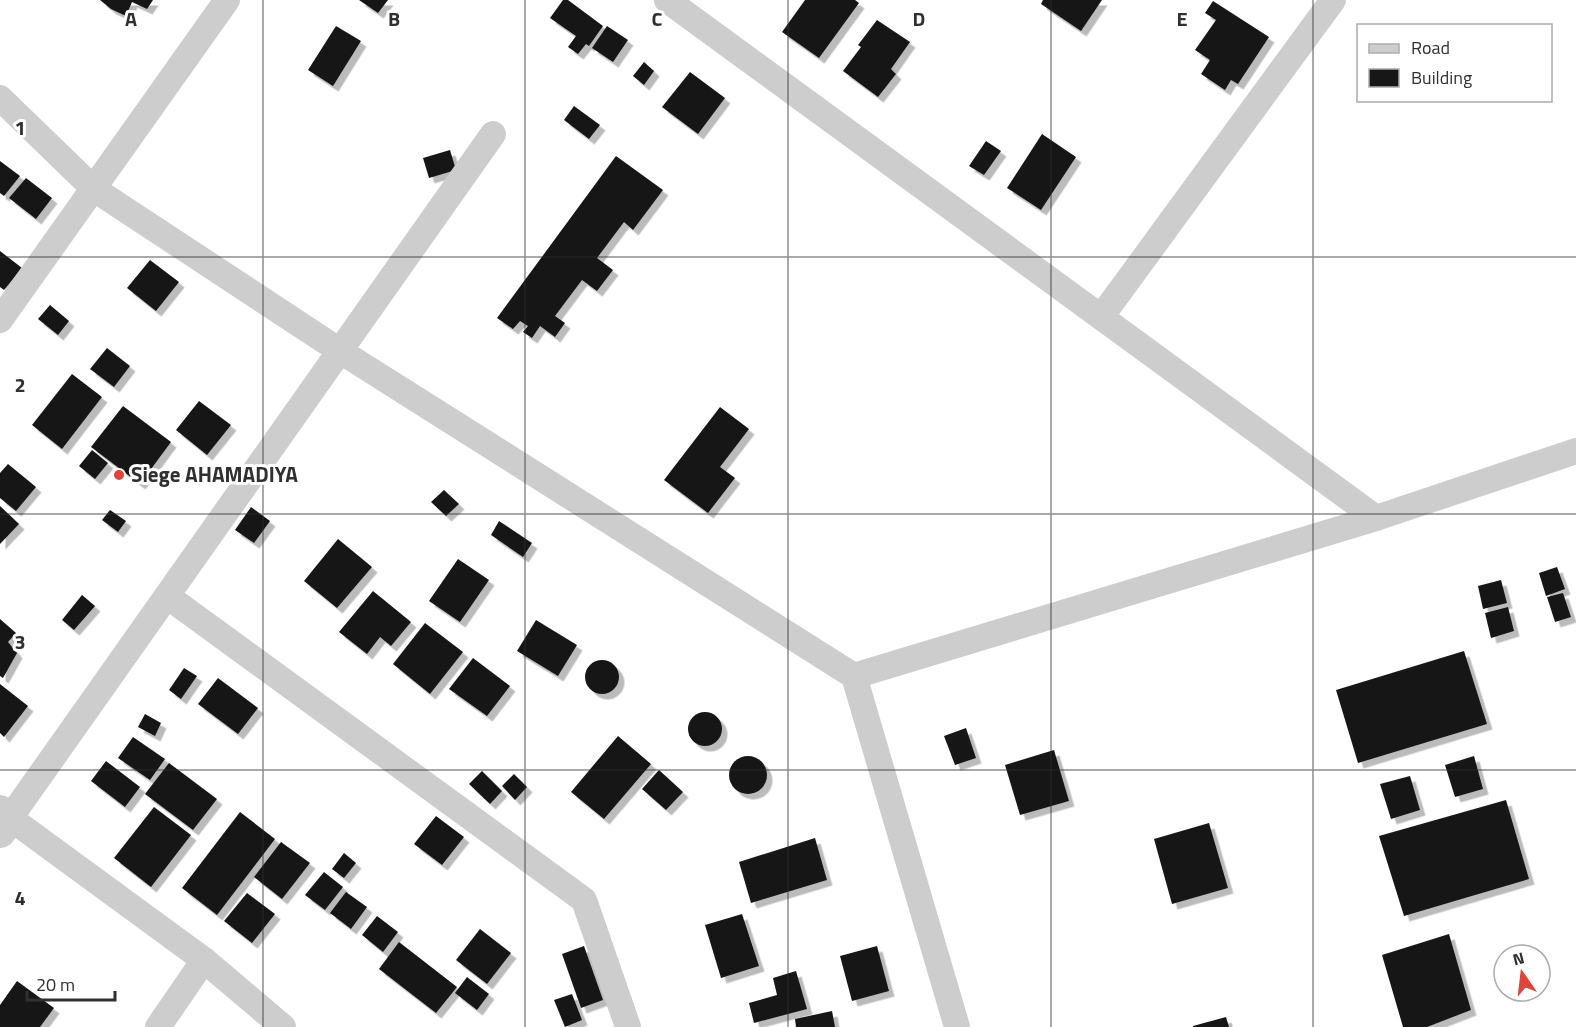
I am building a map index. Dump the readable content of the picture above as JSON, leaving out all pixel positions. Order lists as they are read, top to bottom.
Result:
{
  "places": ["Siege AHAMADIYA"],
  "legend": ["Road", "Building"],
  "scale_bar": "20 m",
  "north": "top",
  "grid": {
    "columns": [
      "A",
      "B",
      "C",
      "D",
      "E"
    ],
    "rows": [
      "1",
      "2",
      "3",
      "4"
    ]
  }
}
